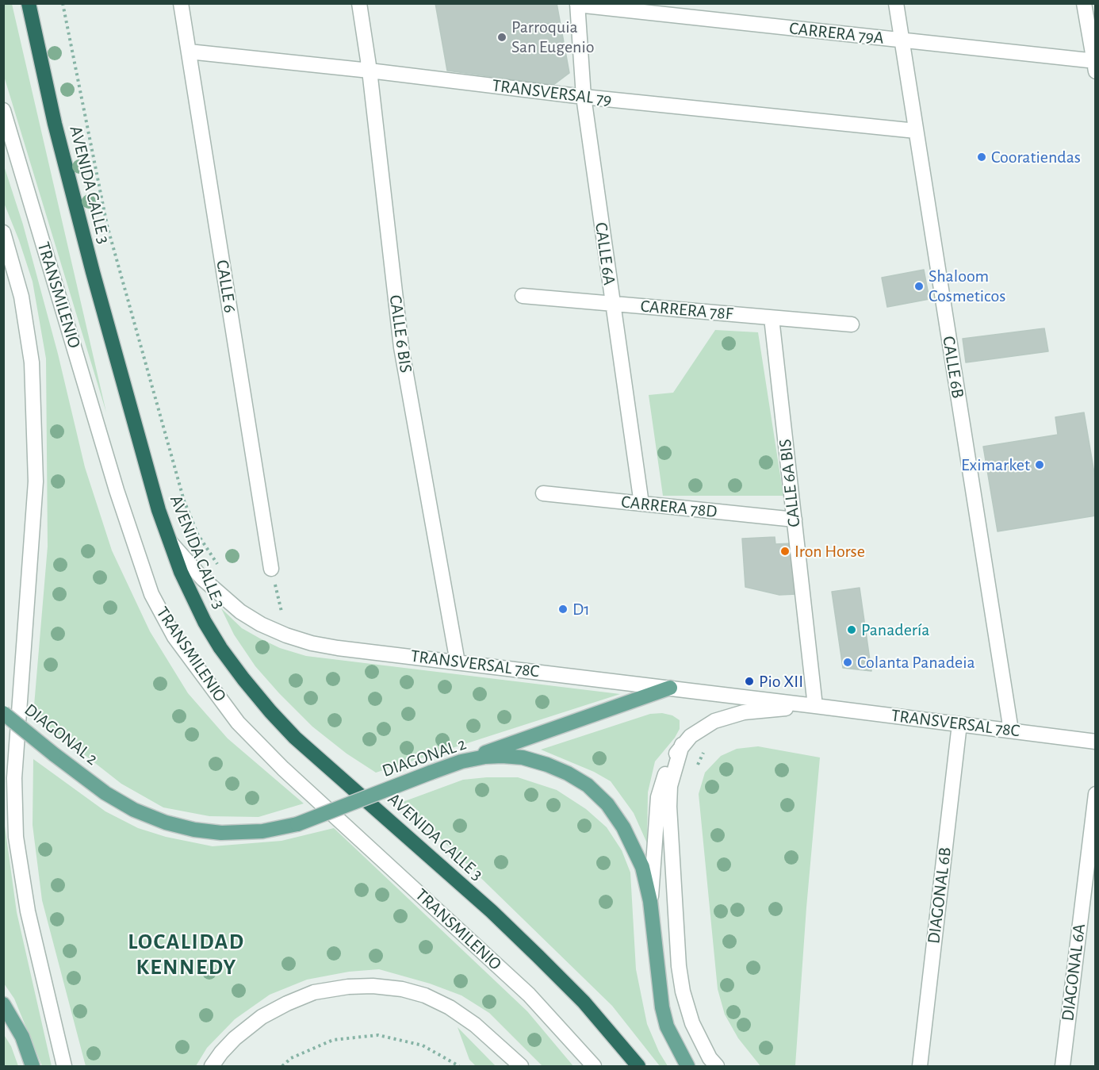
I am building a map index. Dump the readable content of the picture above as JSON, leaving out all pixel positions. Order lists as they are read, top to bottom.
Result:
{
  "streets": {
    "highway": ["AVENIDA CALLE 3"],
    "main road": ["DIAGONAL 2"],
    "street": [
      "CARRERA 79A",
      "TRANSVERSAL 79",
      "CALLE 6A",
      "CALLE 6",
      "TRANSMILENIO",
      "CARRERA 78F",
      "CALLE 6 BIS",
      "CALLE 6B",
      "CALLE 6A BIS",
      "CARRERA 78D",
      "TRANSVERSAL 78C",
      "DIAGONAL 6B",
      "DIAGONAL 6A"
    ]
  },
  "crossings": [
    ["CARRERA 79A", "CALLE 6A"],
    ["CARRERA 79A", "CALLE 6B"],
    ["TRANSVERSAL 79", "CALLE 6A"],
    ["TRANSVERSAL 79", "CALLE 6"],
    ["TRANSVERSAL 79", "CALLE 6 BIS"],
    ["TRANSVERSAL 79", "CALLE 6B"],
    ["AVENIDA CALLE 3", "TRANSVERSAL 78C"],
    ["CALLE 6A", "CARRERA 78F"],
    ["CALLE 6A", "CARRERA 78D"],
    ["CARRERA 78F", "CALLE 6A BIS"],
    ["CALLE 6 BIS", "TRANSVERSAL 78C"],
    ["CALLE 6B", "TRANSVERSAL 78C"],
    ["CALLE 6A BIS", "CARRERA 78D"],
    ["CALLE 6A BIS", "TRANSVERSAL 78C"],
    ["TRANSVERSAL 78C", "DIAGONAL 2"],
    ["TRANSVERSAL 78C", "DIAGONAL 6B"]
  ],
  "districts": ["LOCALIDAD KENNEDY"],
  "places": [
    "Parroquia San Eugenio",
    "Cooratiendas",
    "Shaloom Cosmeticos",
    "Eximarket",
    "Iron Horse",
    "D1",
    "Panadería",
    "Colanta Panadeia",
    "Pio XII"
  ]
}
